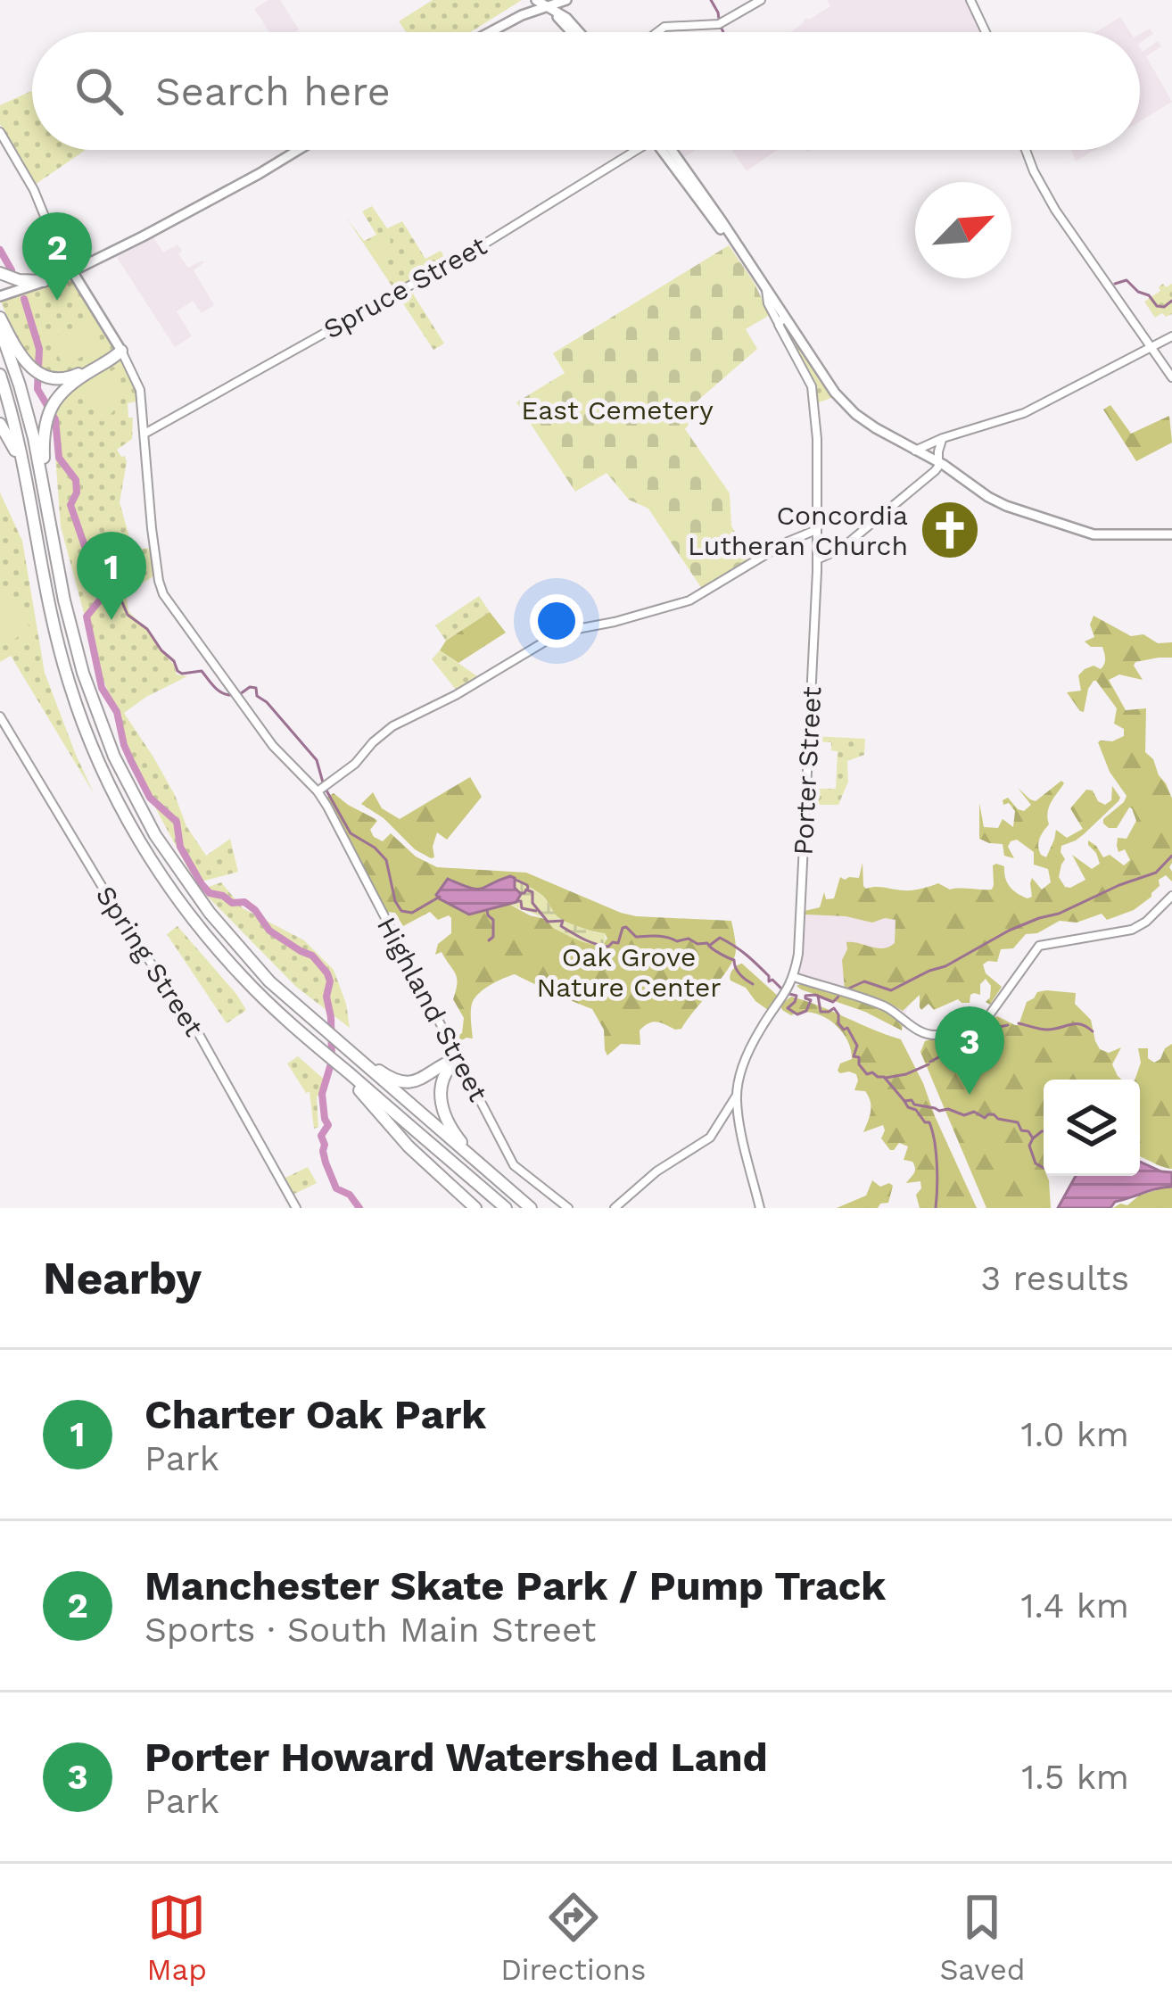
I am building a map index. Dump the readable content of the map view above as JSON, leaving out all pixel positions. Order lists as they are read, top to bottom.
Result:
{
  "streets": {
    "street": [
      "Spruce Street",
      "Porter Street",
      "Spring Street",
      "Highland Street"
    ]
  },
  "crossings": [
    ["Spruce Street", "Highland Street"]
  ],
  "parks": ["East Cemetery", "Oak Grove Nature Center"],
  "places": {
    "church": ["Concordia Lutheran Church"]
  },
  "north": "top right",
  "page": {
    "search": "Search here",
    "pins": ["2", "1", "3"],
    "heading": ["Nearby", "3 results"],
    "list": [
      {
        "mark": "1",
        "name": "Charter Oak Park",
        "note": "Park",
        "value": "1.0 km"
      },
      {
        "mark": "2",
        "name": "Manchester Skate Park / Pump Track",
        "note": "Sports · South Main Street",
        "value": "1.4 km"
      },
      {
        "mark": "3",
        "name": "Porter Howard Watershed Land",
        "note": "Park",
        "value": "1.5 km"
      }
    ],
    "nav": ["Map", "Directions", "Saved"]
  }
}
